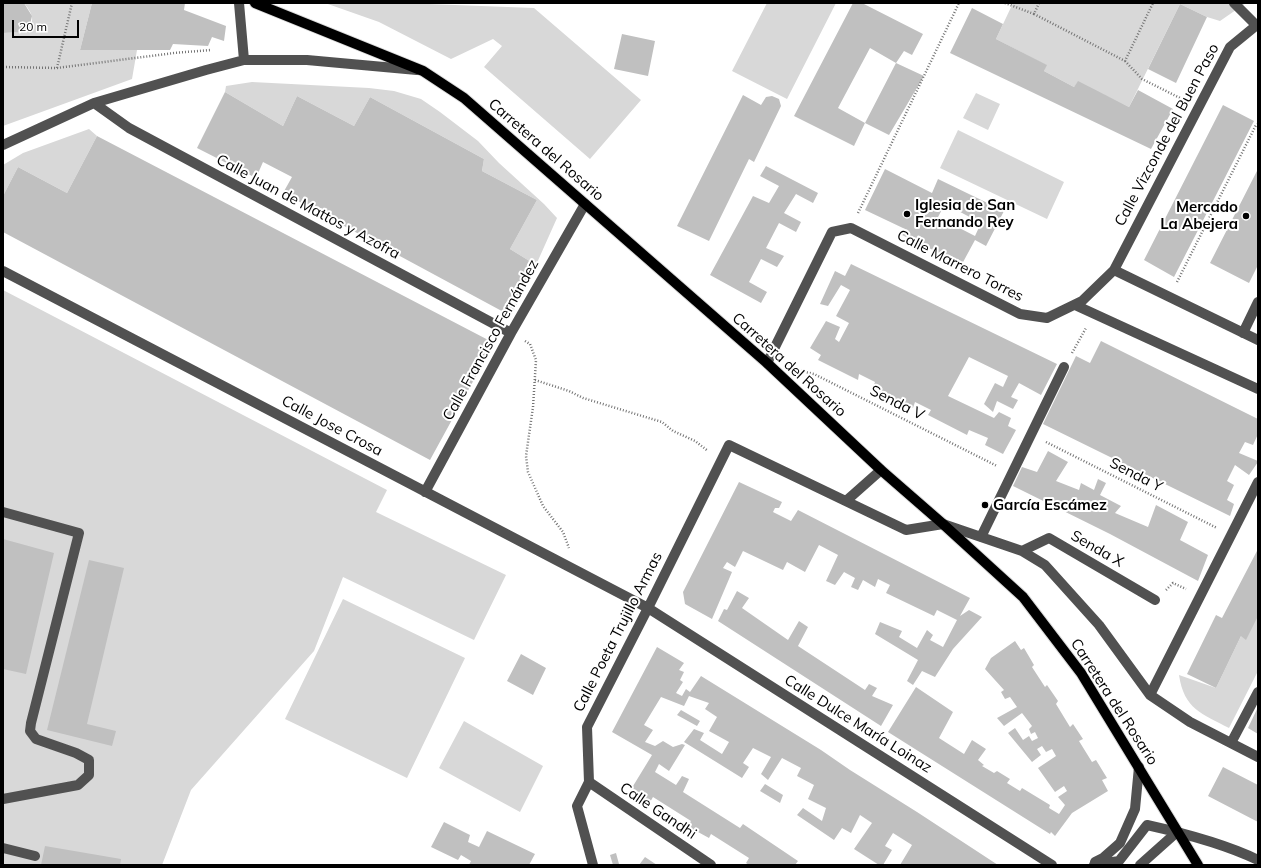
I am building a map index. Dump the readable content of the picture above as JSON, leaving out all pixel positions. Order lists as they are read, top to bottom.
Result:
{
  "streets": {
    "main road": ["Carretera del Rosario"],
    "street": [
      "Calle Vizconde del Buen Paso",
      "Calle Juan de Mattos y Azofra",
      "Calle Marrero Torres",
      "Calle Francisco Fernández",
      "Calle Jose Crosa",
      "Senda X",
      "Calle Poeta Trujillo Armas",
      "Calle Dulce María Loinaz",
      "Calle Gandhi"
    ],
    "path": ["Senda V", "Senda Y"]
  },
  "crossings": [
    ["Calle Vizconde del Buen Paso", "Calle Marrero Torres"],
    ["Carretera del Rosario", "Calle Francisco Fernández"],
    ["Calle Juan de Mattos y Azofra", "Calle Francisco Fernández"],
    ["Calle Francisco Fernández", "Calle Jose Crosa"],
    ["Calle Jose Crosa", "Calle Poeta Trujillo Armas"],
    ["Calle Jose Crosa", "Calle Dulce María Loinaz"],
    ["Calle Poeta Trujillo Armas", "Calle Dulce María Loinaz"],
    ["Calle Poeta Trujillo Armas", "Calle Gandhi"]
  ],
  "places": ["Iglesia de San Fernando Rey", "Mercado La Abejera", "García Escámez"],
  "scale_bar": "20 m"
}
